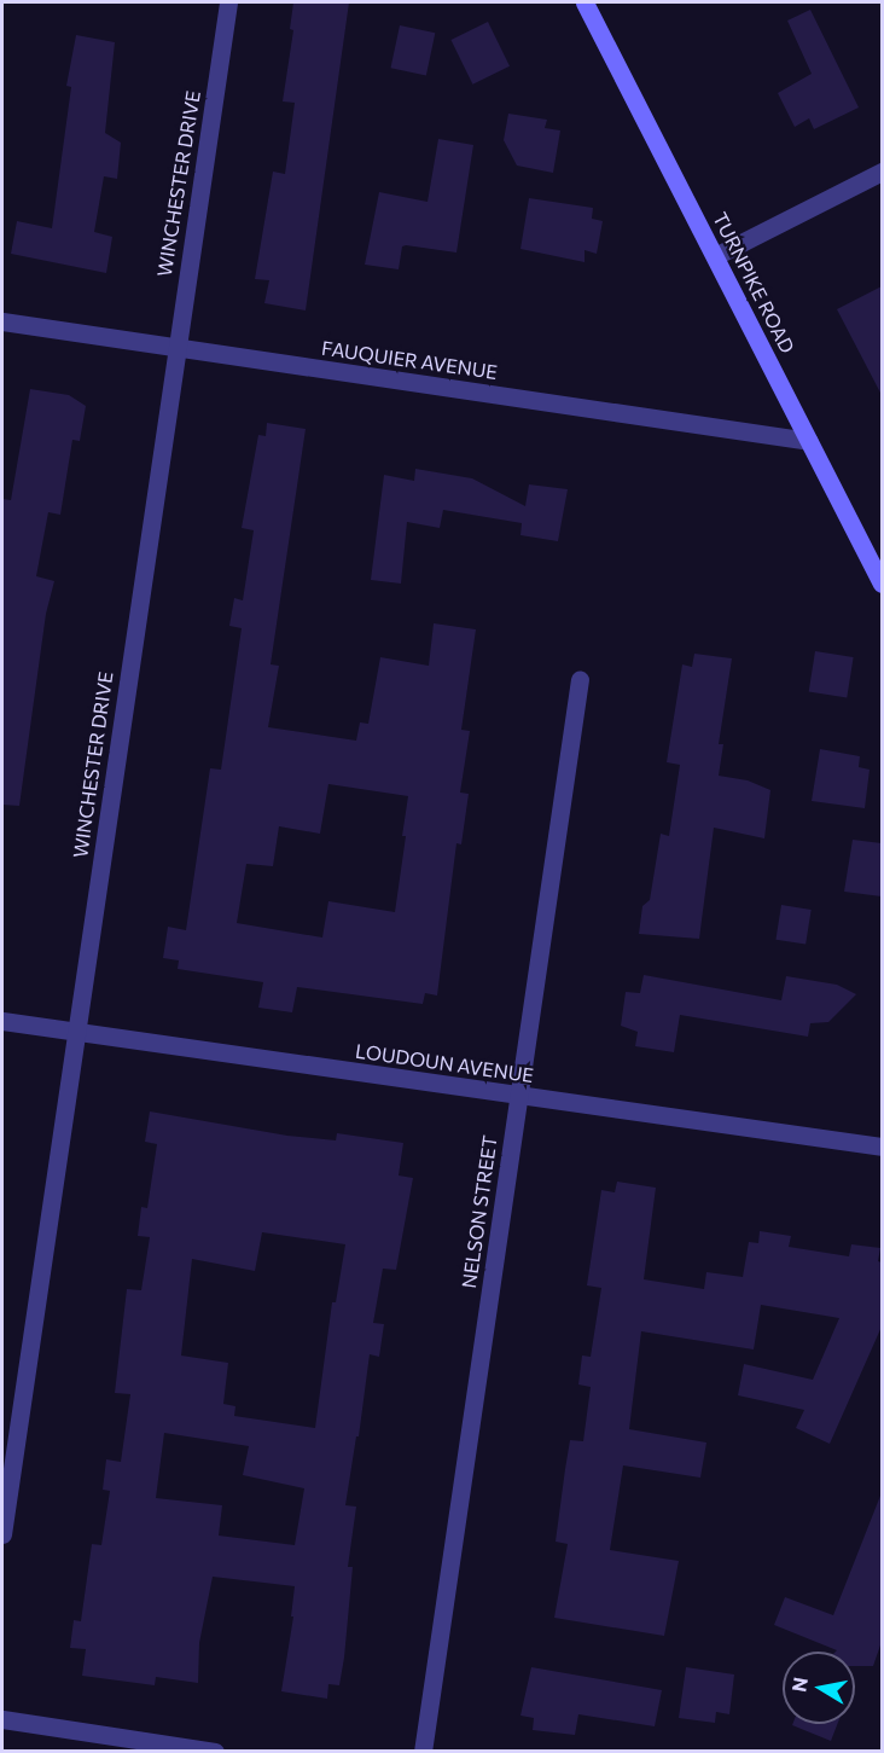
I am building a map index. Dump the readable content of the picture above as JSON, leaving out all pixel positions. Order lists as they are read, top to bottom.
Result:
{
  "streets": {
    "main road": ["TURNPIKE ROAD"],
    "street": [
      "WINCHESTER DRIVE",
      "FAUQUIER AVENUE",
      "LOUDOUN AVENUE",
      "NELSON STREET"
    ]
  },
  "crossings": [
    ["WINCHESTER DRIVE", "FAUQUIER AVENUE"],
    ["WINCHESTER DRIVE", "LOUDOUN AVENUE"],
    ["TURNPIKE ROAD", "FAUQUIER AVENUE"],
    ["LOUDOUN AVENUE", "NELSON STREET"]
  ],
  "north": "left"
}
